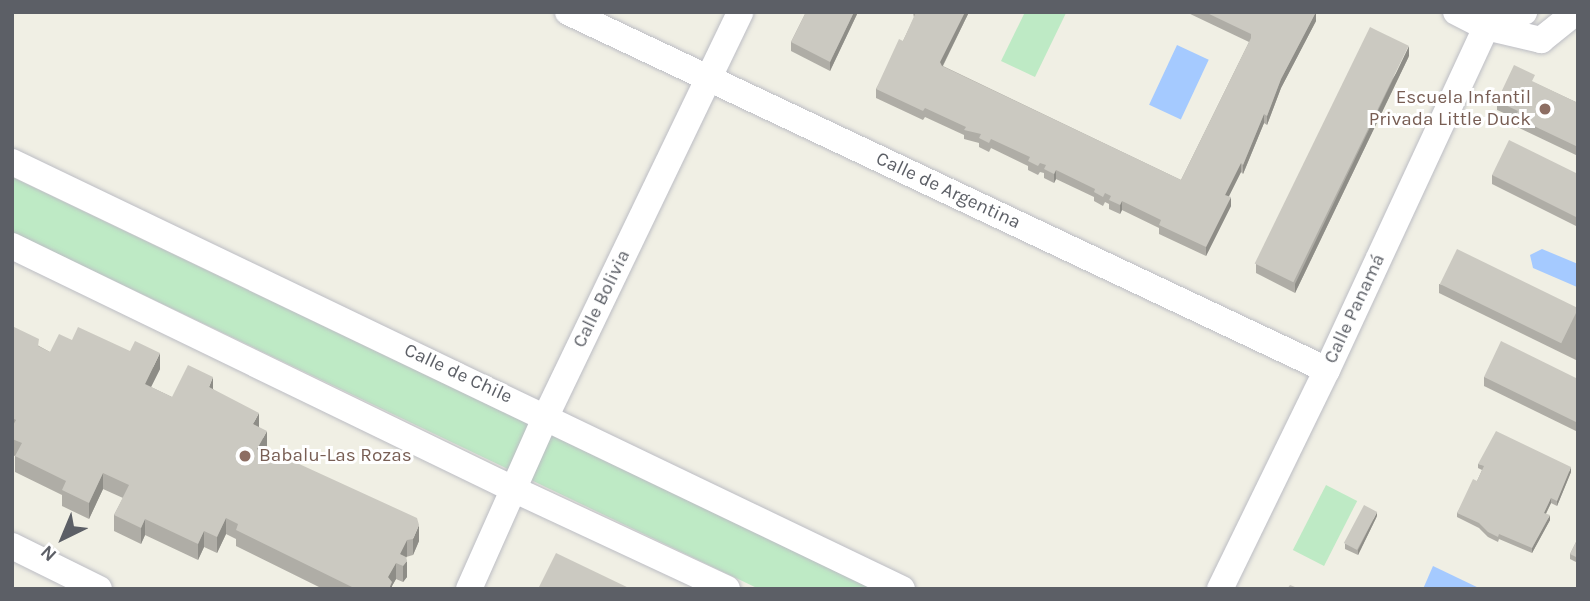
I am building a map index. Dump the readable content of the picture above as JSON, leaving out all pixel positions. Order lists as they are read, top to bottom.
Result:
{
  "streets": {
    "street": [
      "Calle de Argentina",
      "Calle Bolivia",
      "Calle Panamá",
      "Calle de Chile"
    ]
  },
  "crossings": [
    ["Calle de Argentina", "Calle Bolivia"],
    ["Calle de Argentina", "Calle Panamá"],
    ["Calle Bolivia", "Calle de Chile"]
  ],
  "places": ["Escuela Infantil Privada Little Duck", "Babalu-Las Rozas"],
  "north": "bottom left"
}
